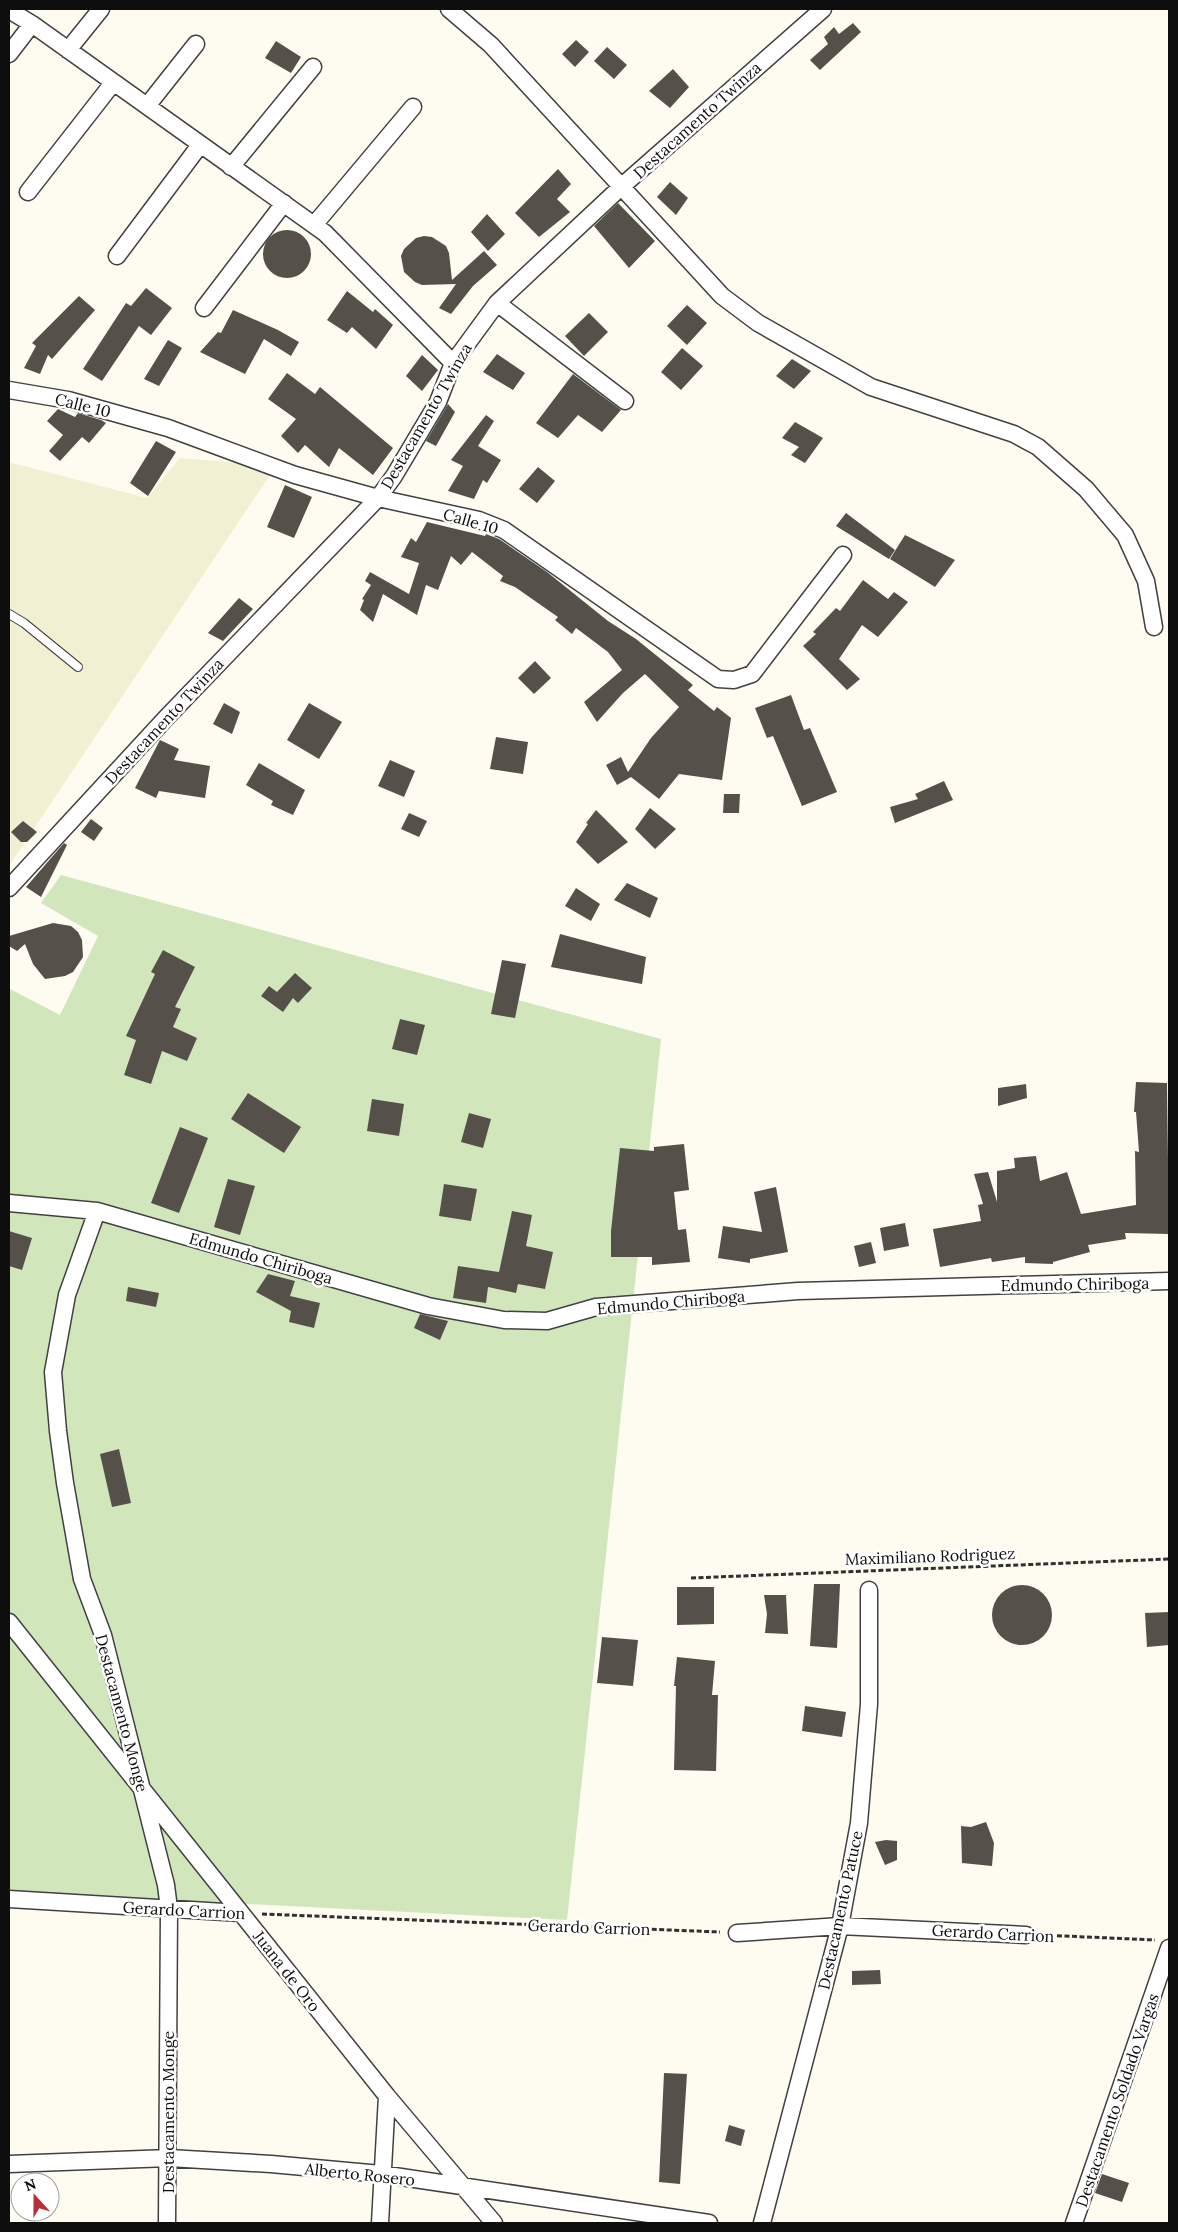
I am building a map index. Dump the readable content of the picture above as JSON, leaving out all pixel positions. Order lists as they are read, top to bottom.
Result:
{
  "streets": {
    "street": [
      "Destacamento Twinza",
      "Calle 10",
      "Edmundo Chiriboga",
      "Destacamento Monge",
      "Gerardo Carrion",
      "Destacamento Patuce",
      "Juana de Oro",
      "Destacamento Soldado Vargas",
      "Alberto Rosero"
    ],
    "path": ["Maximiliano Rodriguez"]
  },
  "crossings": [
    ["Destacamento Twinza", "Calle 10"],
    ["Edmundo Chiriboga", "Destacamento Monge"],
    ["Destacamento Monge", "Gerardo Carrion"],
    ["Destacamento Monge", "Juana de Oro"],
    ["Destacamento Monge", "Alberto Rosero"],
    ["Gerardo Carrion", "Destacamento Patuce"],
    ["Gerardo Carrion", "Juana de Oro"],
    ["Gerardo Carrion", "Destacamento Soldado Vargas"],
    ["Juana de Oro", "Alberto Rosero"]
  ],
  "north": "top"
}
